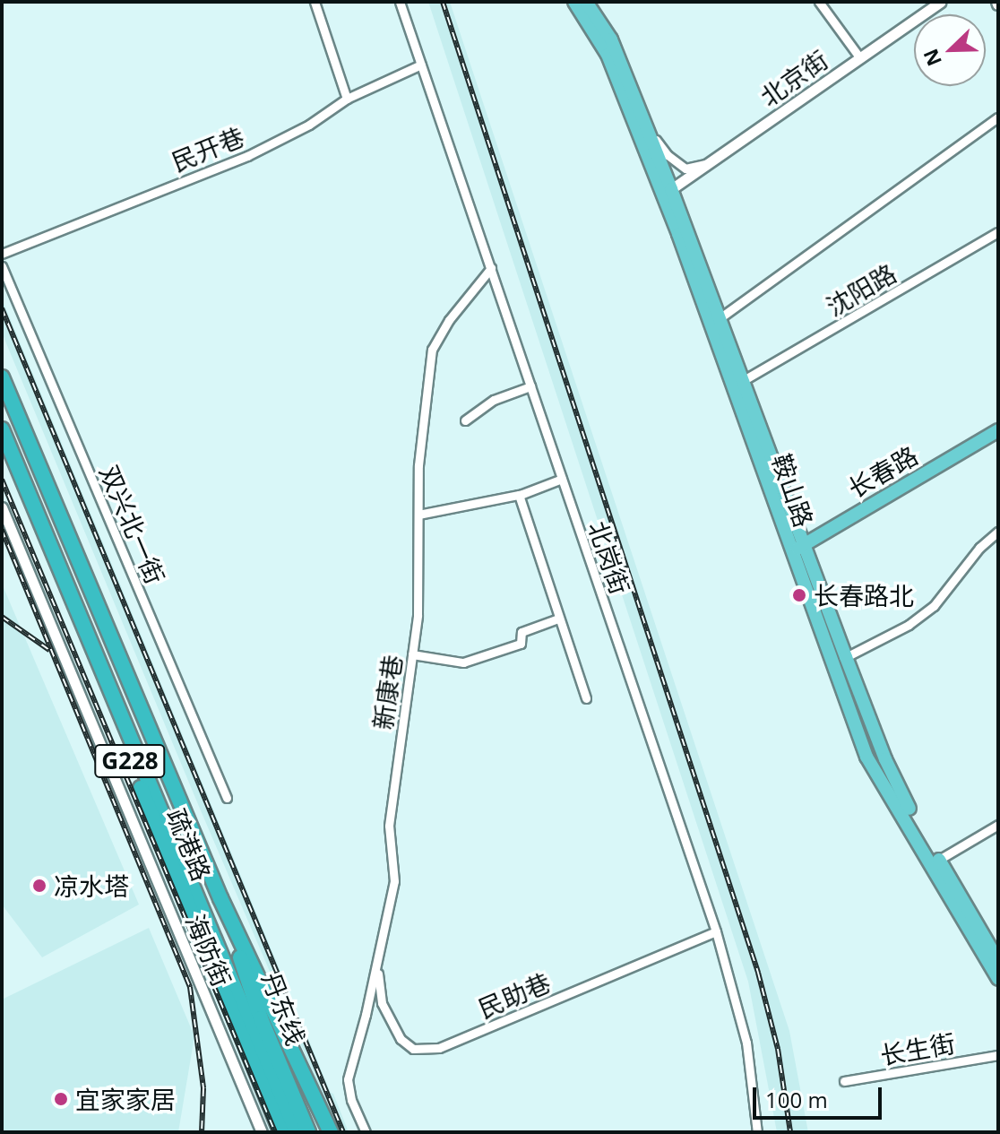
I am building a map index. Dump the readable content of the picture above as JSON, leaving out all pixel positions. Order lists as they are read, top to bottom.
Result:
{
  "streets": {
    "highway": ["G228", "疏港路", "丹东线"],
    "main road": ["长春路", "鞍山路"],
    "street": [
      "北京街",
      "民开巷",
      "沈阳路",
      "双兴北一街",
      "北岗街",
      "新康巷",
      "海防街",
      "民助巷",
      "长生街"
    ]
  },
  "crossings": [
    ["北京街", "鞍山路"],
    ["民开巷", "北岗街"],
    ["沈阳路", "鞍山路"],
    ["长春路", "鞍山路"],
    ["北岗街", "新康巷"],
    ["北岗街", "民助巷"],
    ["新康巷", "民助巷"],
    ["疏港路", "丹东线"]
  ],
  "places": ["长春路北", "凉水塔", "宜家家居"],
  "scale_bar": "100 m",
  "north": "bottom left"
}
